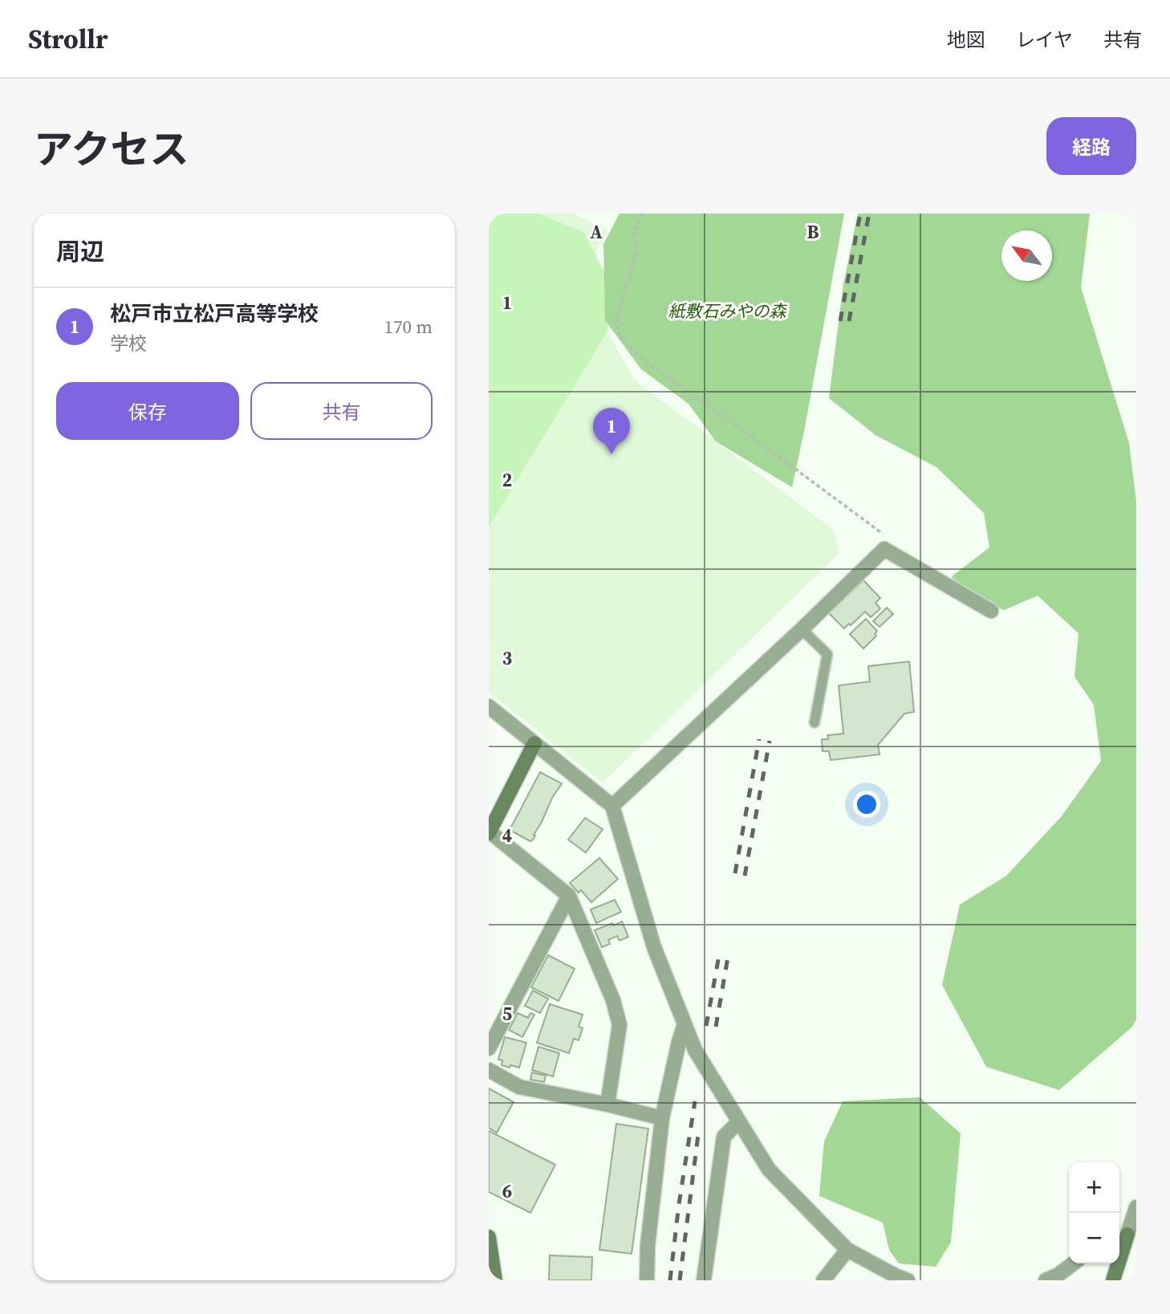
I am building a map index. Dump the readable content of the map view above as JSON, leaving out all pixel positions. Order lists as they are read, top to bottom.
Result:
{
  "parks": ["紙敷石みやの森"],
  "north": "top left",
  "page": {
    "header": "Strollr",
    "nav": ["地図", "レイヤ", "共有"],
    "title": "アクセス",
    "buttons": [
      "経路",
      ["保存", "共有"]
    ],
    "heading": "周辺",
    "list": [
      {
        "mark": "1",
        "name": "松戸市立松戸高等学校",
        "note": "学校",
        "value": "170 m"
      }
    ],
    "pins": "1",
    "map_buttons": ["+", "−"]
  },
  "grid": {
    "columns": ["A", "B"],
    "rows": [
      "1",
      "2",
      "3",
      "4",
      "5",
      "6"
    ]
  }
}
